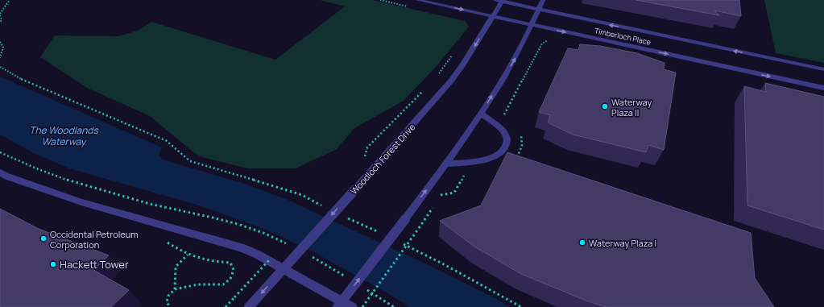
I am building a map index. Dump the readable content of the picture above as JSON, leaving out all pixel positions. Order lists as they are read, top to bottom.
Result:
{
  "streets": {
    "street": ["Timberloch Place", "Woodloch Forest Drive"]
  },
  "crossings": [
    ["Timberloch Place", "Woodloch Forest Drive"]
  ],
  "water": ["The Woodlands Waterway"],
  "places": [
    "Waterway Plaza II",
    "Occidental Petroleum Corporation",
    "Waterway Plaza I",
    "Hackett Tower"
  ]
}
